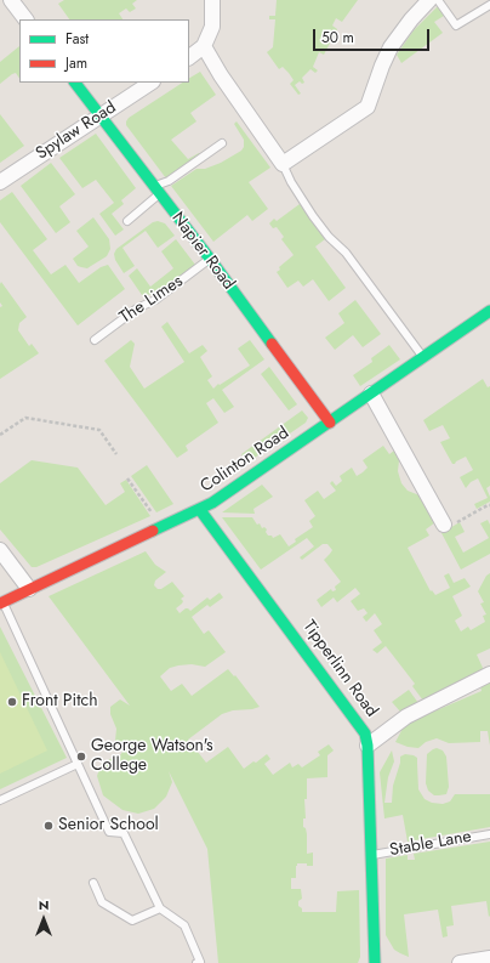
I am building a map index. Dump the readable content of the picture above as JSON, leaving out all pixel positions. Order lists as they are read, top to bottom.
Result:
{
  "streets": {
    "street": [
      "Spylaw Road",
      "Napier Road",
      "Colinton Road",
      "Tipperlinn Road"
    ],
    "lane": ["The Limes", "Stable Lane"]
  },
  "crossings": [
    ["Spylaw Road", "Napier Road"],
    ["Napier Road", "The Limes"],
    ["Napier Road", "Colinton Road"],
    ["Colinton Road", "Tipperlinn Road"],
    ["Tipperlinn Road", "Stable Lane"]
  ],
  "places": ["Front Pitch", "George Watson's College", "Senior School"],
  "legend": ["Fast", "Jam"],
  "scale_bar": "50 m",
  "north": "top"
}
